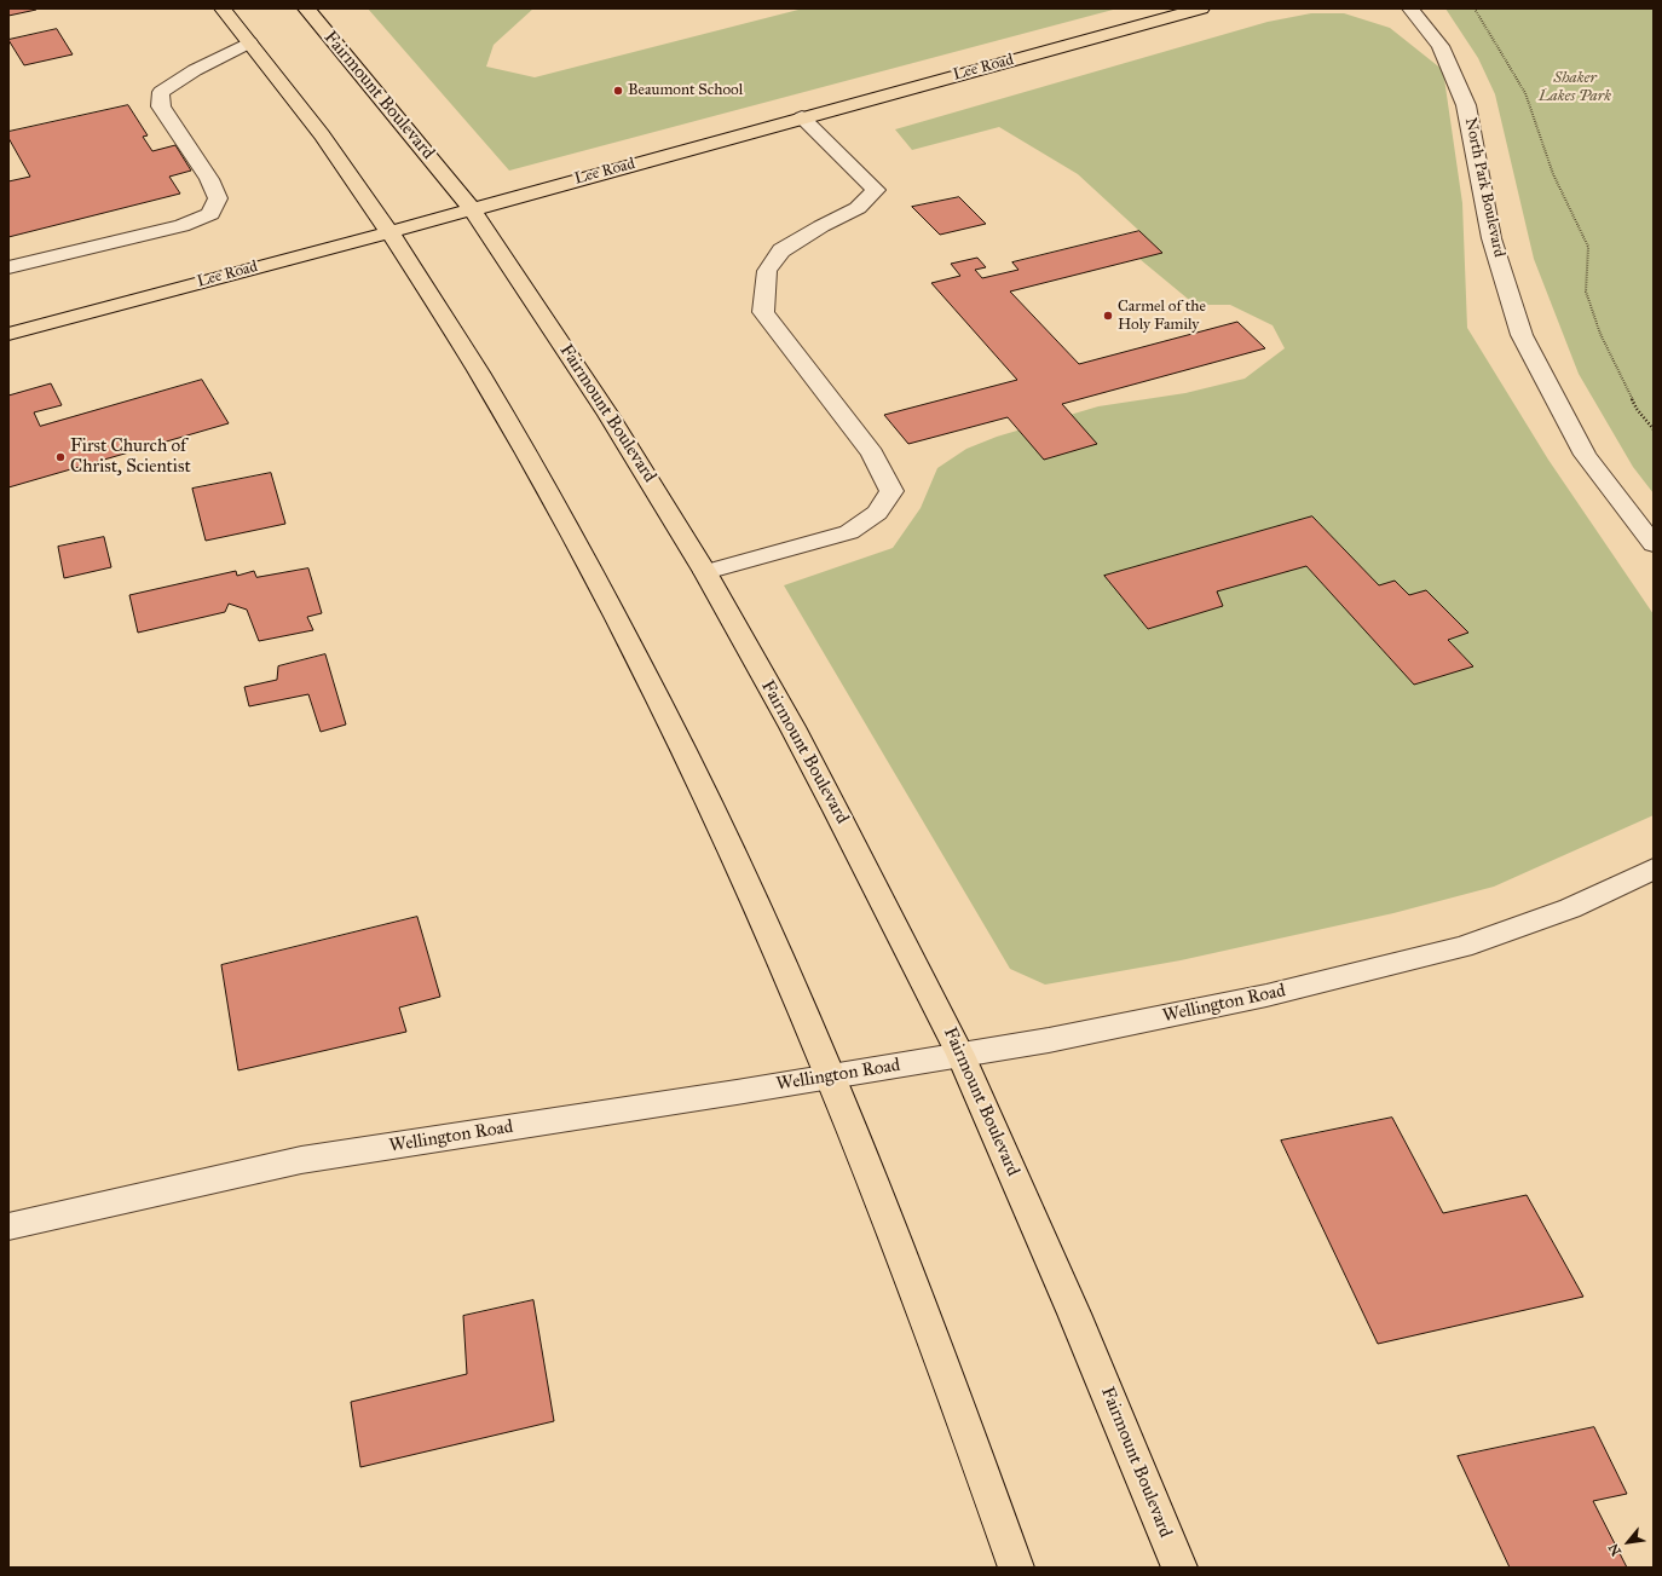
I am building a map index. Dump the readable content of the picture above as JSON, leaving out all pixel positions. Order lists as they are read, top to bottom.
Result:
{
  "streets": {
    "main road": ["Lee Road", "Fairmount Boulevard"],
    "street": ["North Park Boulevard", "Wellington Road"]
  },
  "crossings": [
    ["Lee Road", "Fairmount Boulevard"],
    ["Fairmount Boulevard", "Wellington Road"]
  ],
  "parks": ["Shaker Lakes Park"],
  "places": ["Beaumont School", "Carmel of the Holy Family", "First Church of Christ, Scientist"],
  "north": "bottom left"
}
